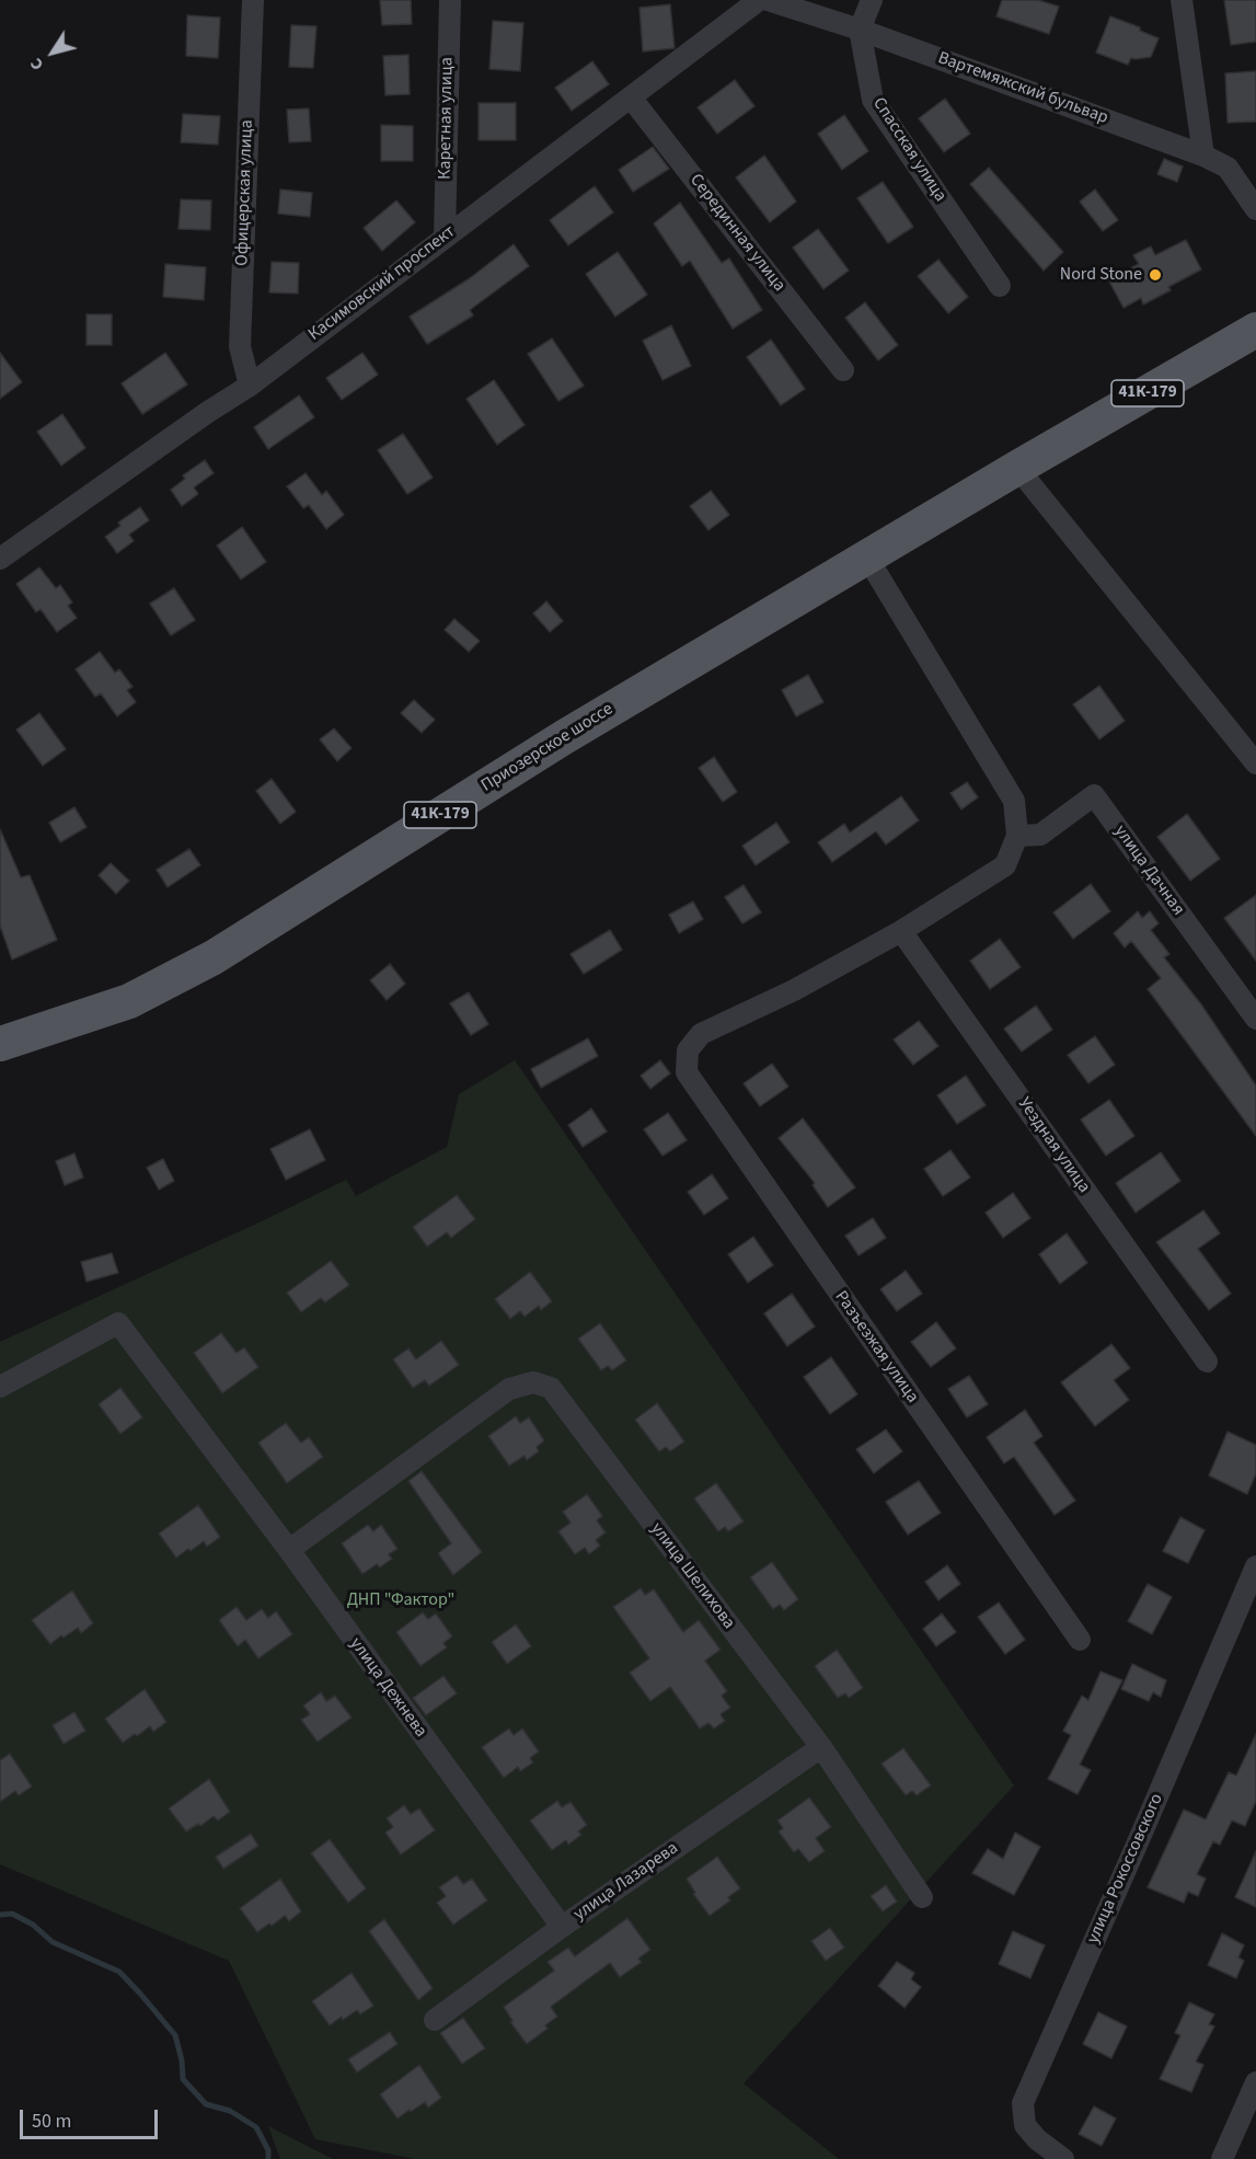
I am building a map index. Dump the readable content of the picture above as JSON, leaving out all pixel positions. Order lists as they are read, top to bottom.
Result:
{
  "streets": {
    "main road": ["41К-179", "Приозерское шоссе"],
    "street": [
      "Вартемяжский бульвар",
      "Каретная улица",
      "Спасская улица",
      "Офицерская улица",
      "Серединная улица",
      "Касимовский проспект",
      "улица Дачная",
      "Уездная улица",
      "Разъезжая улица",
      "улица Шелихова",
      "улица Дежнева",
      "улица Рокоссовского",
      "улица Лазарева"
    ]
  },
  "crossings": [
    ["Вартемяжский бульвар", "Спасская улица"],
    ["Каретная улица", "Касимовский проспект"],
    ["Офицерская улица", "Касимовский проспект"],
    ["Серединная улица", "Касимовский проспект"],
    ["41К-179", "Приозерское шоссе"],
    ["Уездная улица", "Разъезжая улица"],
    ["улица Шелихова", "улица Дежнева"],
    ["улица Шелихова", "улица Лазарева"],
    ["улица Дежнева", "улица Лазарева"]
  ],
  "parks": ["ДНП \"Фактор\""],
  "places": ["Nord Stone"],
  "scale_bar": "50 m",
  "north": "bottom left"
}
